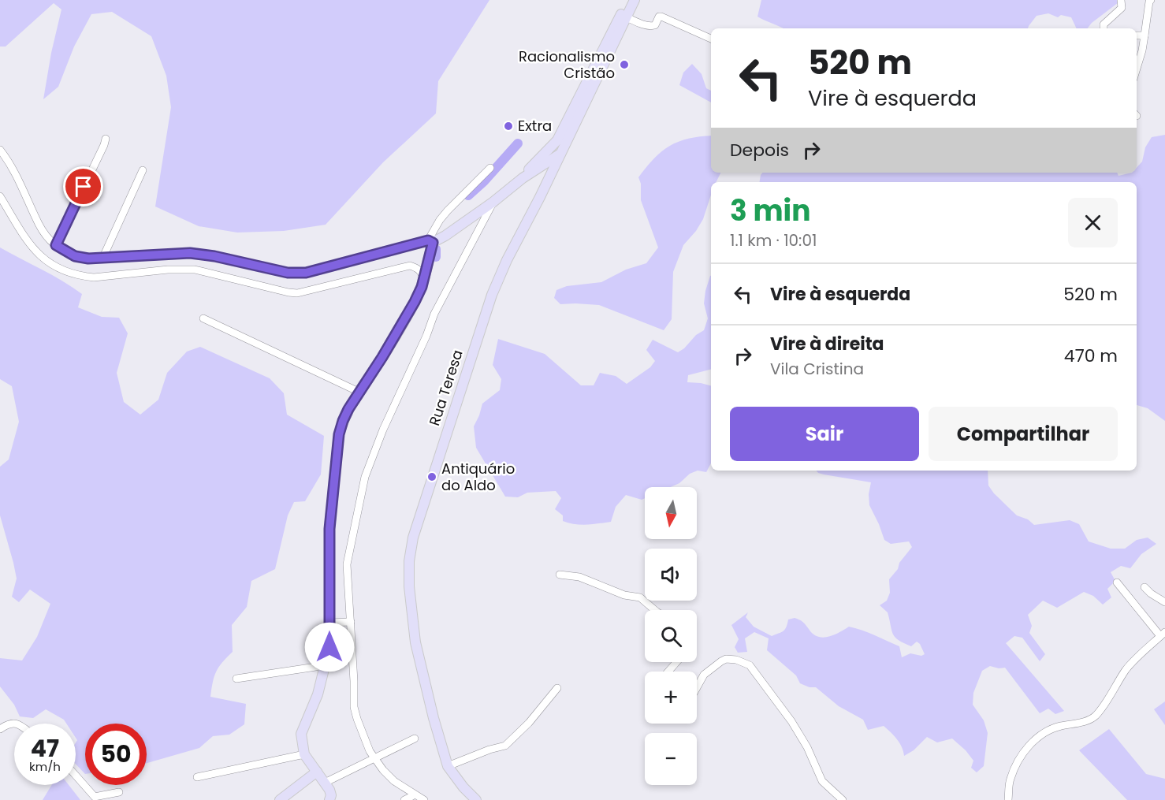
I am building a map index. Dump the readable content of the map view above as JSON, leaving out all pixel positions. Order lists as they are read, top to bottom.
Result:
{
  "streets": {
    "main road": ["Rua Teresa"]
  },
  "places": ["Racionalismo Cristão", "Extra", "Antiquário do Aldo"],
  "north": "bottom",
  "page": {
    "turn": ["520 m", "Vire à esquerda"],
    "then": "Depois",
    "heading": ["3 min", "1.1 km · 10:01"],
    "list": [
      {
        "name": "Vire à esquerda",
        "value": "520 m"
      },
      {
        "name": "Vire à direita",
        "note": "Vila Cristina",
        "value": "470 m"
      }
    ],
    "buttons": ["Sair", "Compartilhar"],
    "map_buttons": ["+", "−"],
    "speed": "47 km/h",
    "limit": "50"
  }
}
